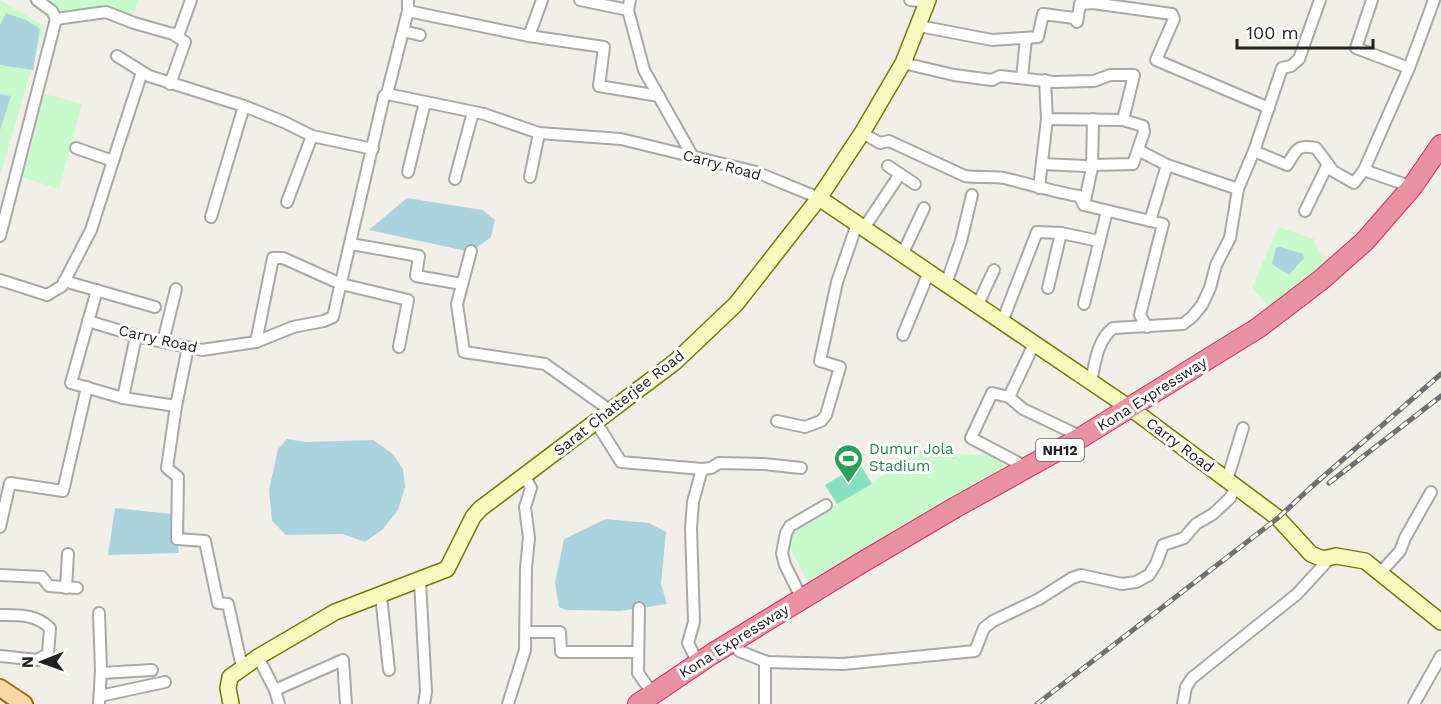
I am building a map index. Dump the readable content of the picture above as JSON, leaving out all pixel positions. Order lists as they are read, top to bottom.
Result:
{
  "streets": {
    "highway": ["Kona Expressway", "NH12"],
    "main road": ["Carry Road", "Sarat Chatterjee Road"]
  },
  "crossings": [
    ["Carry Road", "Kona Expressway"],
    ["Carry Road", "Sarat Chatterjee Road"]
  ],
  "places": {
    "sports": ["Dumur Jola Stadium"]
  },
  "scale_bar": "100 m",
  "north": "left"
}
